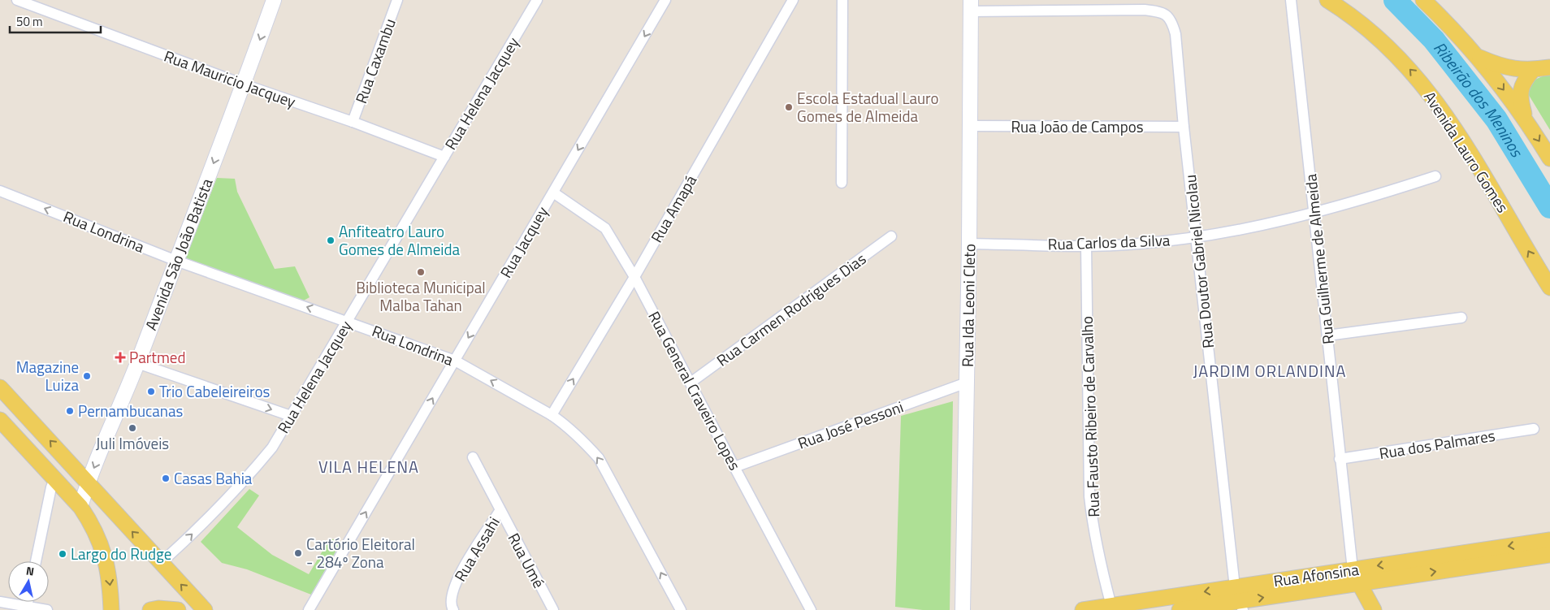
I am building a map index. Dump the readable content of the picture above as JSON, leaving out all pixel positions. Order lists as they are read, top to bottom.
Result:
{
  "streets": {
    "main road": ["Avenida Lauro Gomes", "Rua Guilherme de Almeida", "Rua Afonsina"],
    "street": [
      "Rua Caxambu",
      "Rua Mauricio Jacquey",
      "Rua Helena Jacquey",
      "Rua João de Campos",
      "Rua Amapá",
      "Rua Londrina",
      "Rua Jacquey",
      "Rua Carlos da Silva",
      "Avenida São João Batista",
      "Rua Doutor Gabriel Nicolau",
      "Rua Ida Leoni Cleto",
      "Rua Carmen Rodrigues Dias",
      "Rua General Craveiro Lopes",
      "Rua Fausto Ribeiro de Carvalho",
      "Rua José Pessoni",
      "Rua dos Palmares",
      "Rua Assahi",
      "Rua Umé"
    ]
  },
  "crossings": [
    ["Rua Caxambu", "Rua Mauricio Jacquey"],
    ["Rua Mauricio Jacquey", "Rua Helena Jacquey"],
    ["Rua Mauricio Jacquey", "Avenida São João Batista"],
    ["Rua Helena Jacquey", "Rua Londrina"],
    ["Rua João de Campos", "Rua Doutor Gabriel Nicolau"],
    ["Rua João de Campos", "Rua Ida Leoni Cleto"],
    ["Rua Amapá", "Rua Londrina"],
    ["Rua Amapá", "Rua General Craveiro Lopes"],
    ["Rua Londrina", "Rua Jacquey"],
    ["Rua Londrina", "Avenida São João Batista"],
    ["Rua Jacquey", "Rua General Craveiro Lopes"],
    ["Rua Carlos da Silva", "Rua Guilherme de Almeida"],
    ["Rua Carlos da Silva", "Rua Doutor Gabriel Nicolau"],
    ["Rua Carlos da Silva", "Rua Ida Leoni Cleto"],
    ["Rua Carlos da Silva", "Rua Fausto Ribeiro de Carvalho"],
    ["Rua Guilherme de Almeida", "Rua dos Palmares"],
    ["Rua Guilherme de Almeida", "Rua Afonsina"],
    ["Rua Doutor Gabriel Nicolau", "Rua Ida Leoni Cleto"],
    ["Rua Doutor Gabriel Nicolau", "Rua Afonsina"],
    ["Rua Ida Leoni Cleto", "Rua José Pessoni"],
    ["Rua Carmen Rodrigues Dias", "Rua General Craveiro Lopes"],
    ["Rua General Craveiro Lopes", "Rua José Pessoni"],
    ["Rua Fausto Ribeiro de Carvalho", "Rua Afonsina"],
    ["Rua Assahi", "Rua Umé"]
  ],
  "one_way": ["Rua Londrina", "Avenida São João Batista"],
  "districts": ["JARDIM ORLANDINA", "VILA HELENA"],
  "water": ["Ribeirão dos Meninos"],
  "places": {
    "other": [
      "Escola Estadual Lauro Gomes de Almeida",
      "Anfiteatro Lauro Gomes de Almeida",
      "Biblioteca Municipal Malba Tahan",
      "Magazine Luiza",
      "Trio Cabeleireiros",
      "Pernambucanas",
      "Juli Imóveis",
      "Casas Bahia",
      "Cartório Eleitoral - 284º Zona",
      "Largo do Rudge"
    ],
    "health": ["Partmed"]
  },
  "scale_bar": "50 m",
  "north": "top"
}
